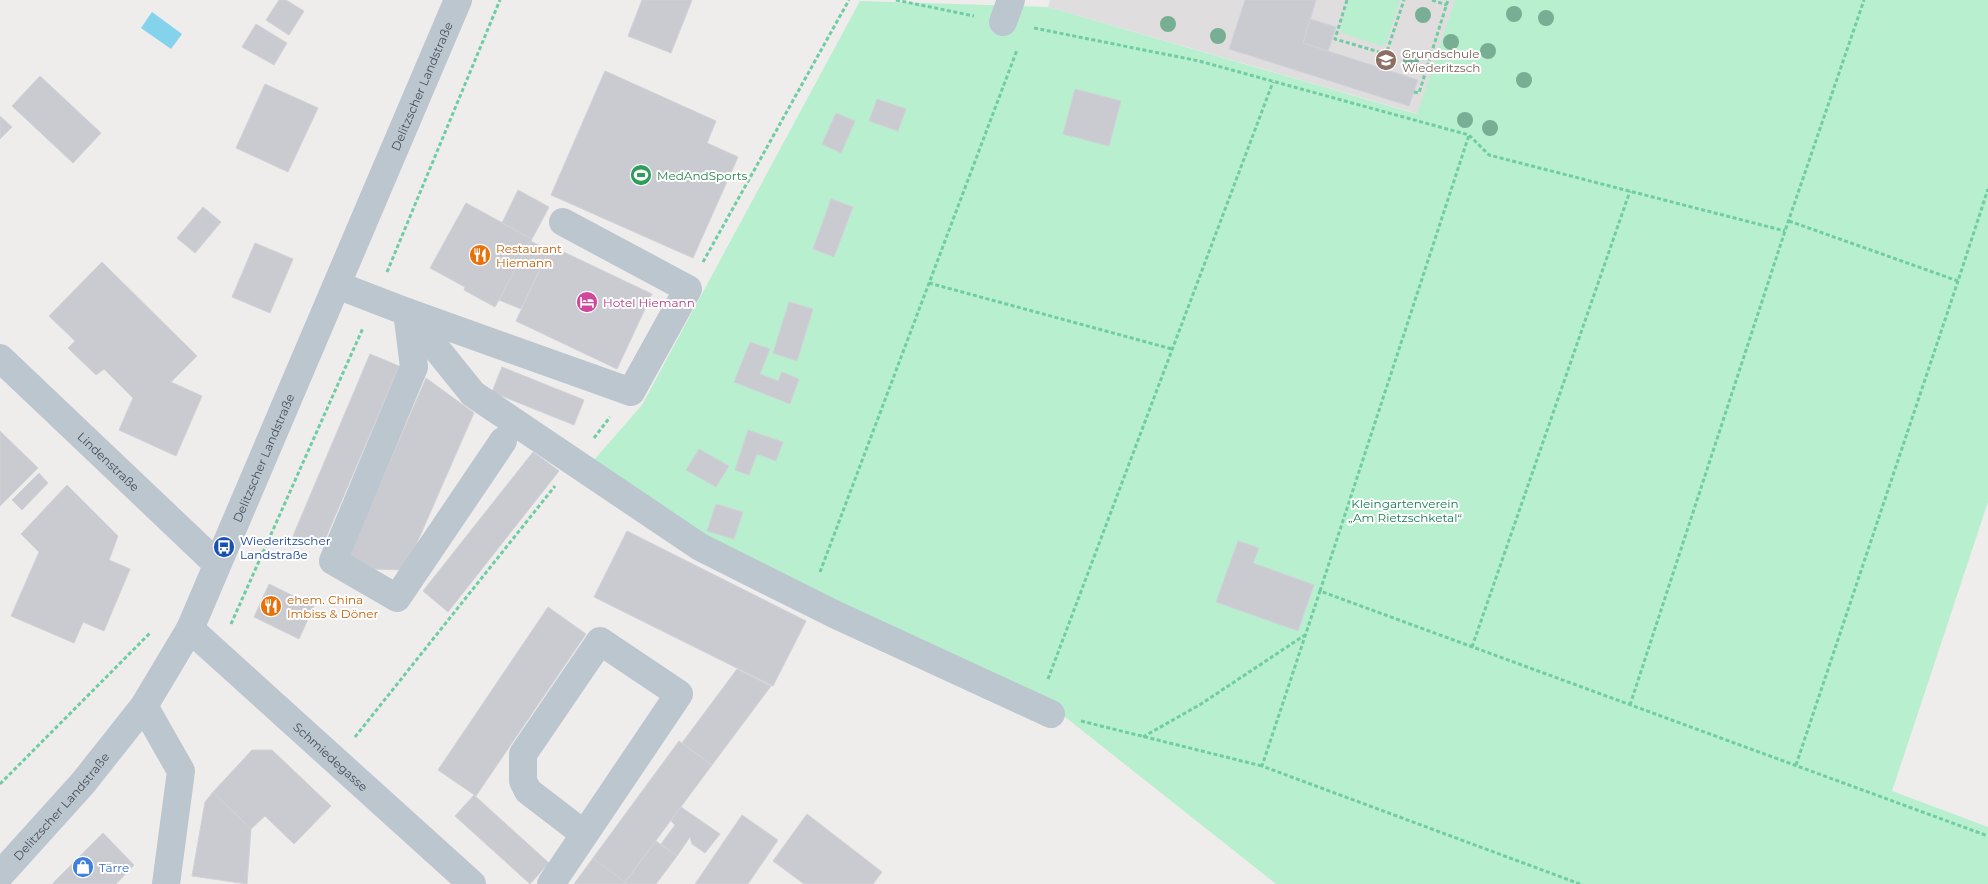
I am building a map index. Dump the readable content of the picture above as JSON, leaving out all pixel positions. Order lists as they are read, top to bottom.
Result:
{
  "streets": {
    "street": ["Delitzscher Landstraße", "Lindenstraße", "Schmiedegasse"]
  },
  "crossings": [
    ["Delitzscher Landstraße", "Lindenstraße"],
    ["Delitzscher Landstraße", "Schmiedegasse"]
  ],
  "parks": ["Kleingartenverein „Am Rietzschketal“"],
  "places": {
    "school or university": ["Grundschule Wiederitzsch"],
    "sports": ["MedAndSports"],
    "restaurant": ["Restaurant Hiemann", "ehem. China Imbiss & Döner"],
    "hotel": ["Hotel Hiemann"],
    "bus stop": ["Wiederitzscher Landstraße"],
    "shop": ["Tärre"]
  }
}
